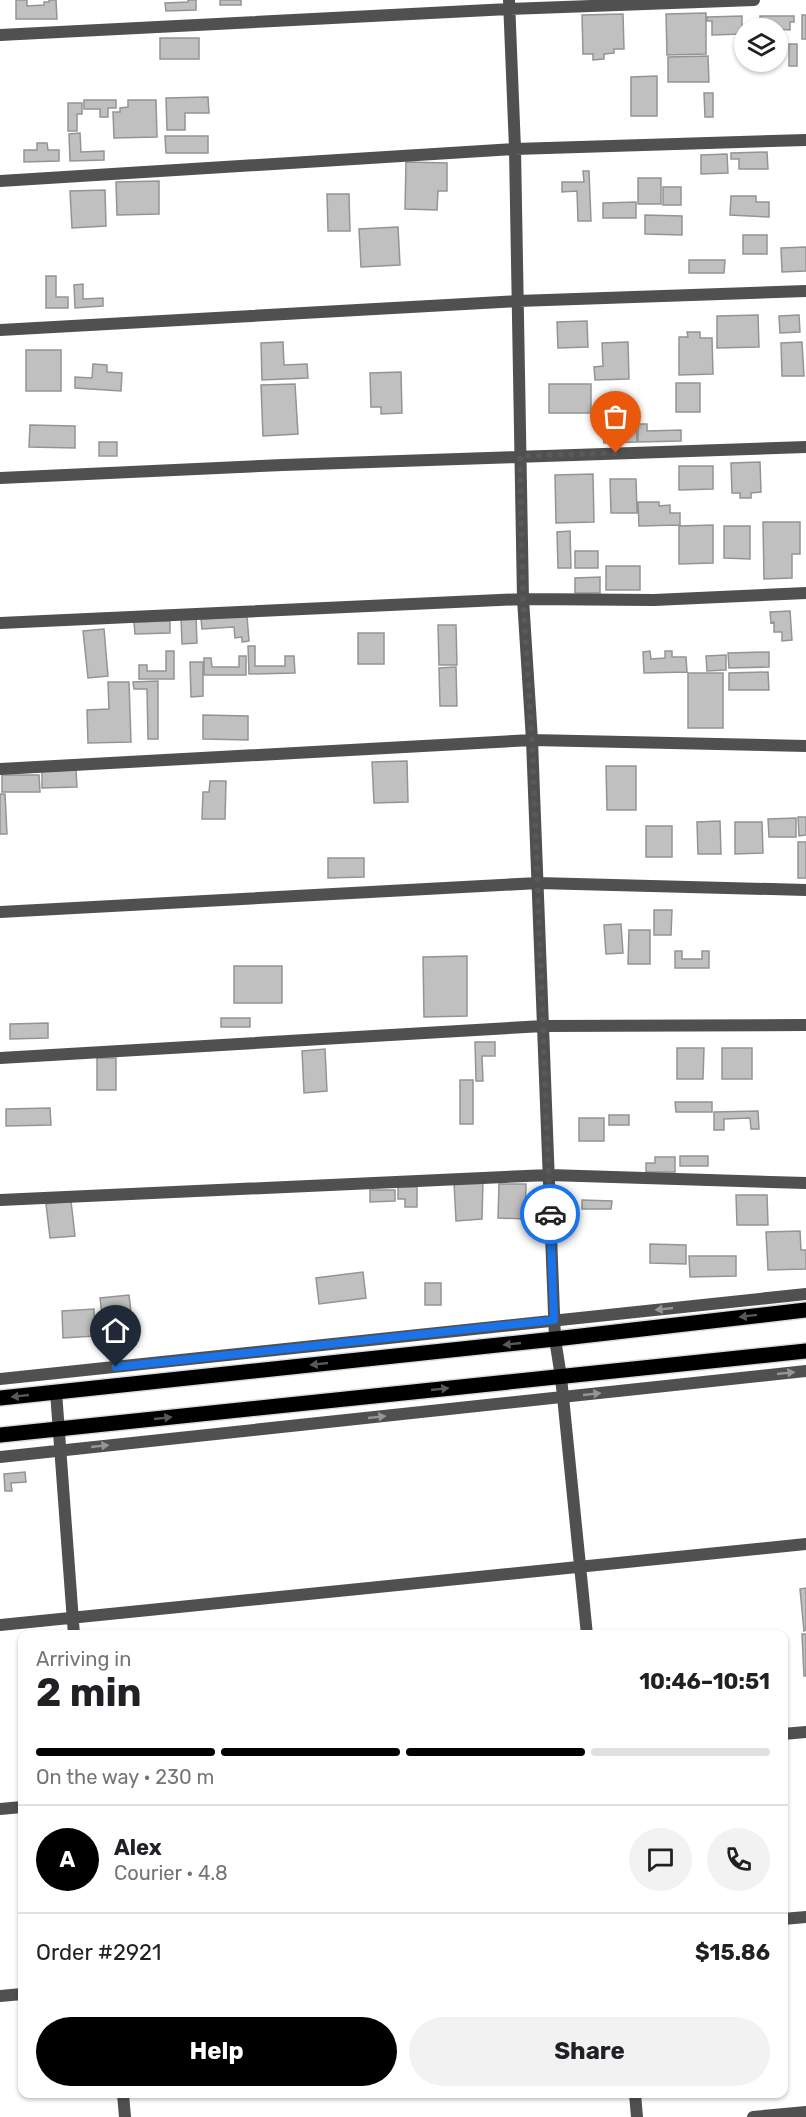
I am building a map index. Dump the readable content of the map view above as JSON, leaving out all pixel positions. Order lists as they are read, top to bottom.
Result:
{
  "page": {
    "heading": ["2 min", "Arriving in", "10:46–10:51"],
    "panel": [
      "Alex",
      "Courier · 4.8",
      "Order #2921",
      "$15.86"
    ],
    "bar": "On the way · 230 m",
    "round": "A",
    "buttons": ["Help", "Share"]
  }
}
